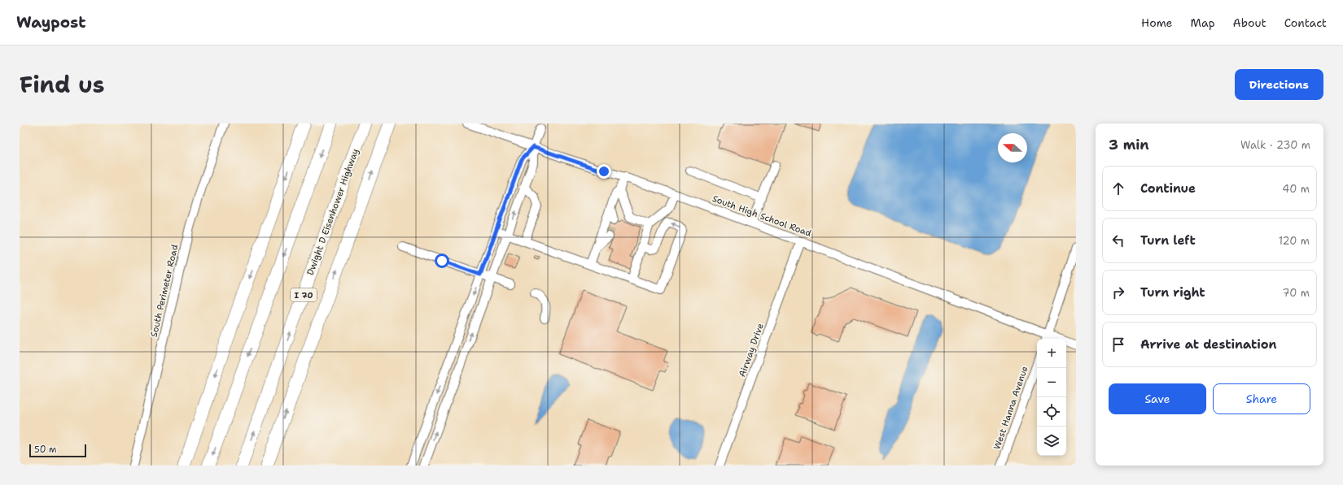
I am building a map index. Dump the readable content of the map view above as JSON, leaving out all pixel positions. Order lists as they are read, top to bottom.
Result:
{
  "streets": {
    "highway": ["Dwight D Eisenhower Highway", "I 70"],
    "street": [
      "South High School Road",
      "South Perimeter Road",
      "Airway Drive",
      "West Hanna Avenue"
    ]
  },
  "crossings": [
    ["South High School Road", "Airway Drive"]
  ],
  "scale_bar": "50 m",
  "north": "left",
  "page": {
    "header": "Waypost",
    "nav": [
      "Home",
      "Map",
      "About",
      "Contact"
    ],
    "title": "Find us",
    "buttons": [
      "Directions",
      ["Save", "Share"]
    ],
    "heading": ["3 min", "Walk · 230 m"],
    "list": [
      ["Continue", "40 m"],
      ["Turn left", "120 m"],
      ["Turn right", "70 m"],
      "Arrive at destination"
    ],
    "map_buttons": ["+", "−"],
    "scale": "50 m"
  }
}
